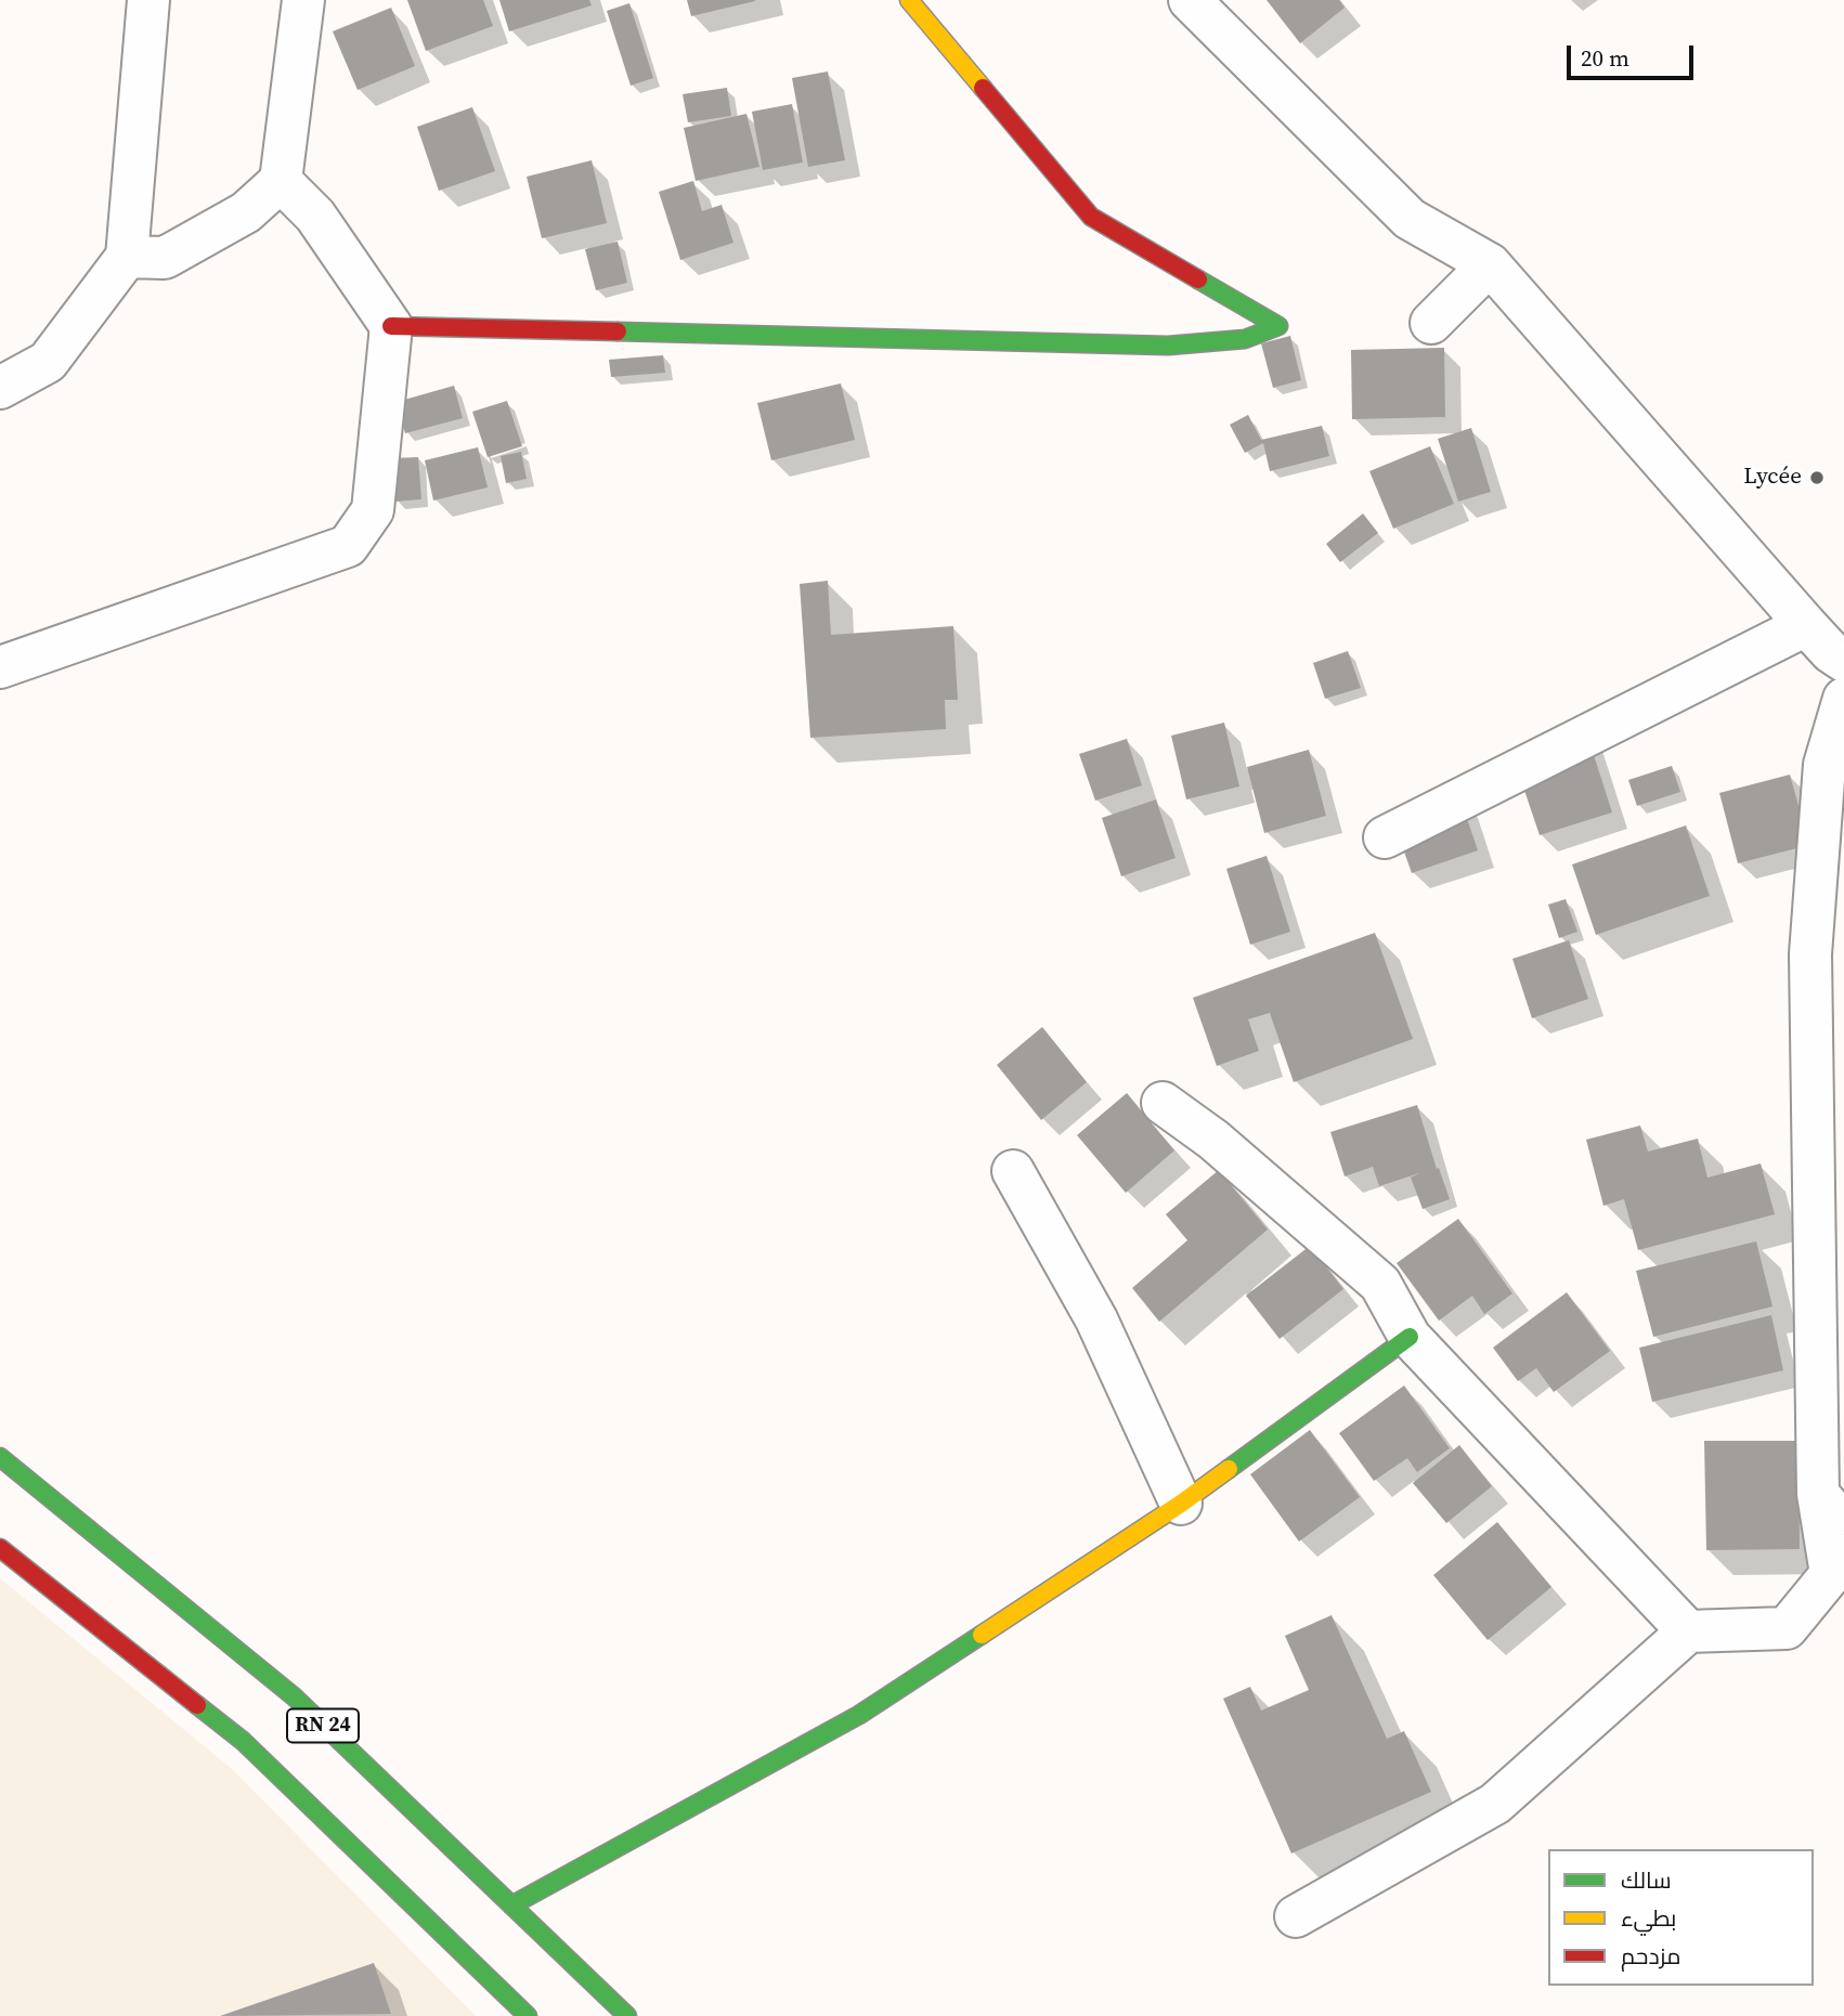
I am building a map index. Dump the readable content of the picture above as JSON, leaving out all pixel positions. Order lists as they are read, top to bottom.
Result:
{
  "streets": {
    "main road": ["RN 24"]
  },
  "places": ["Lycée"],
  "legend": ["سالك", "بطيء", "مزدحم"],
  "scale_bar": "20 m"
}
